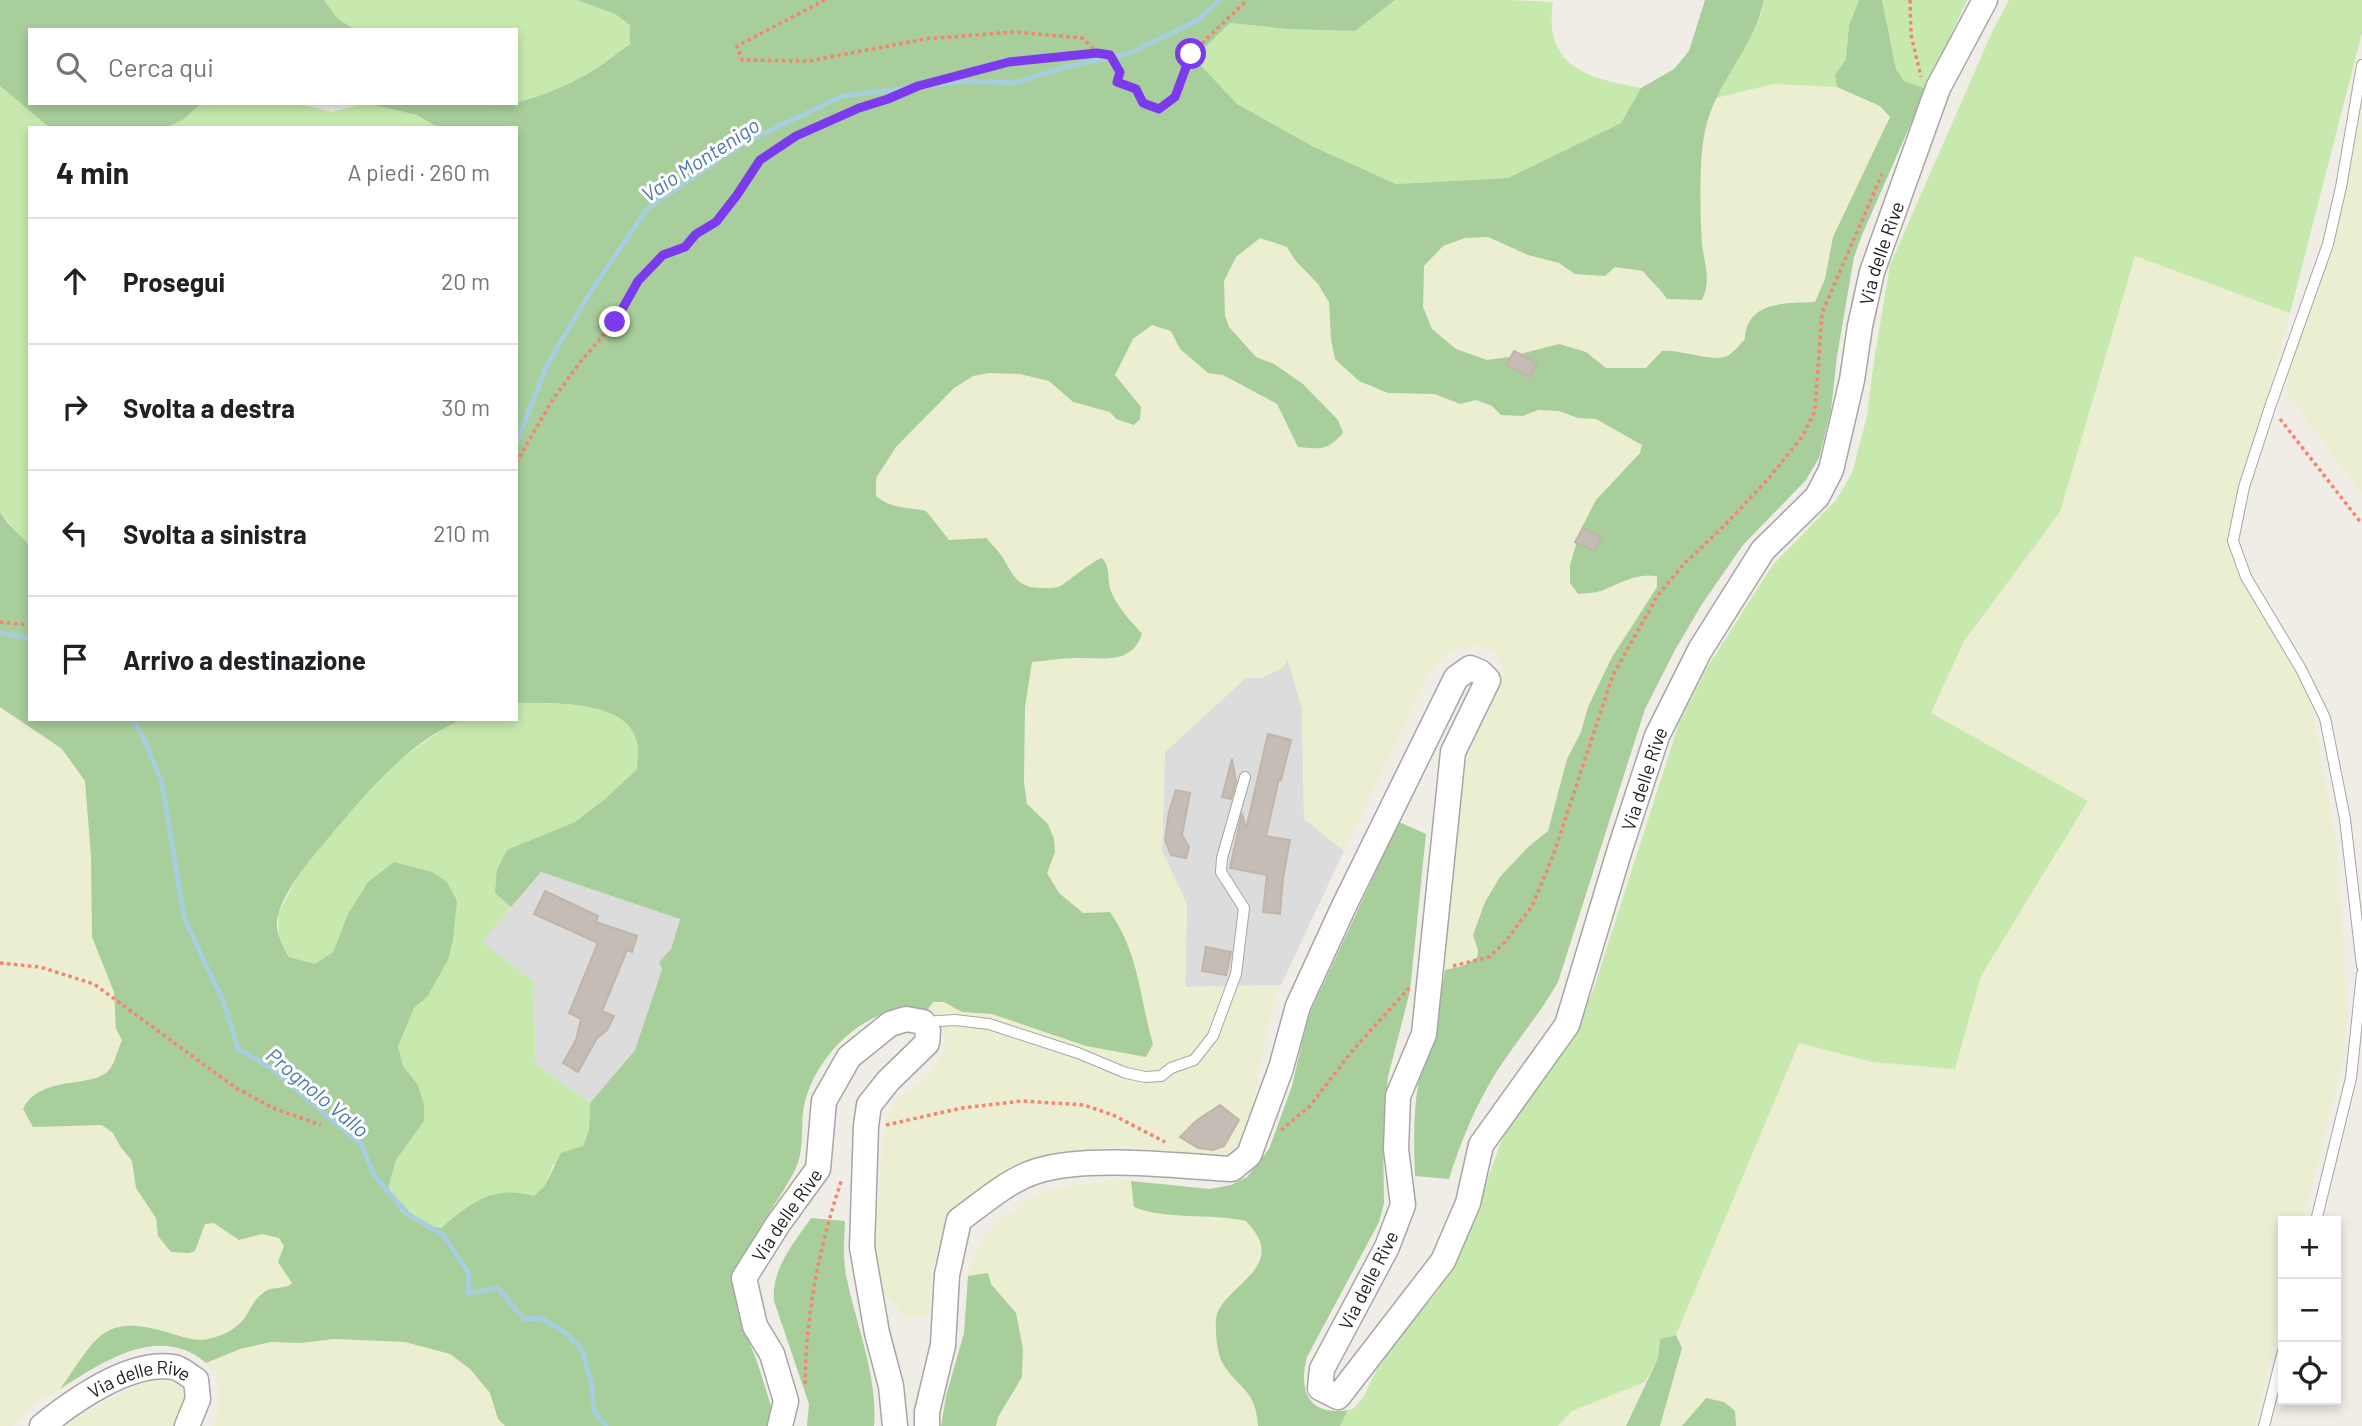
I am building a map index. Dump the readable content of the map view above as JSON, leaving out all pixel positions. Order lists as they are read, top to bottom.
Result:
{
  "streets": {
    "street": ["Via delle Rive"]
  },
  "water": ["Vaio Montenigo", "Prognolo Vallo"],
  "page": {
    "search": "Cerca qui",
    "heading": ["4 min", "A piedi · 260 m"],
    "list": [
      ["Prosegui", "20 m"],
      ["Svolta a destra", "30 m"],
      ["Svolta a sinistra", "210 m"],
      "Arrivo a destinazione"
    ],
    "map_buttons": ["+", "−"]
  }
}
